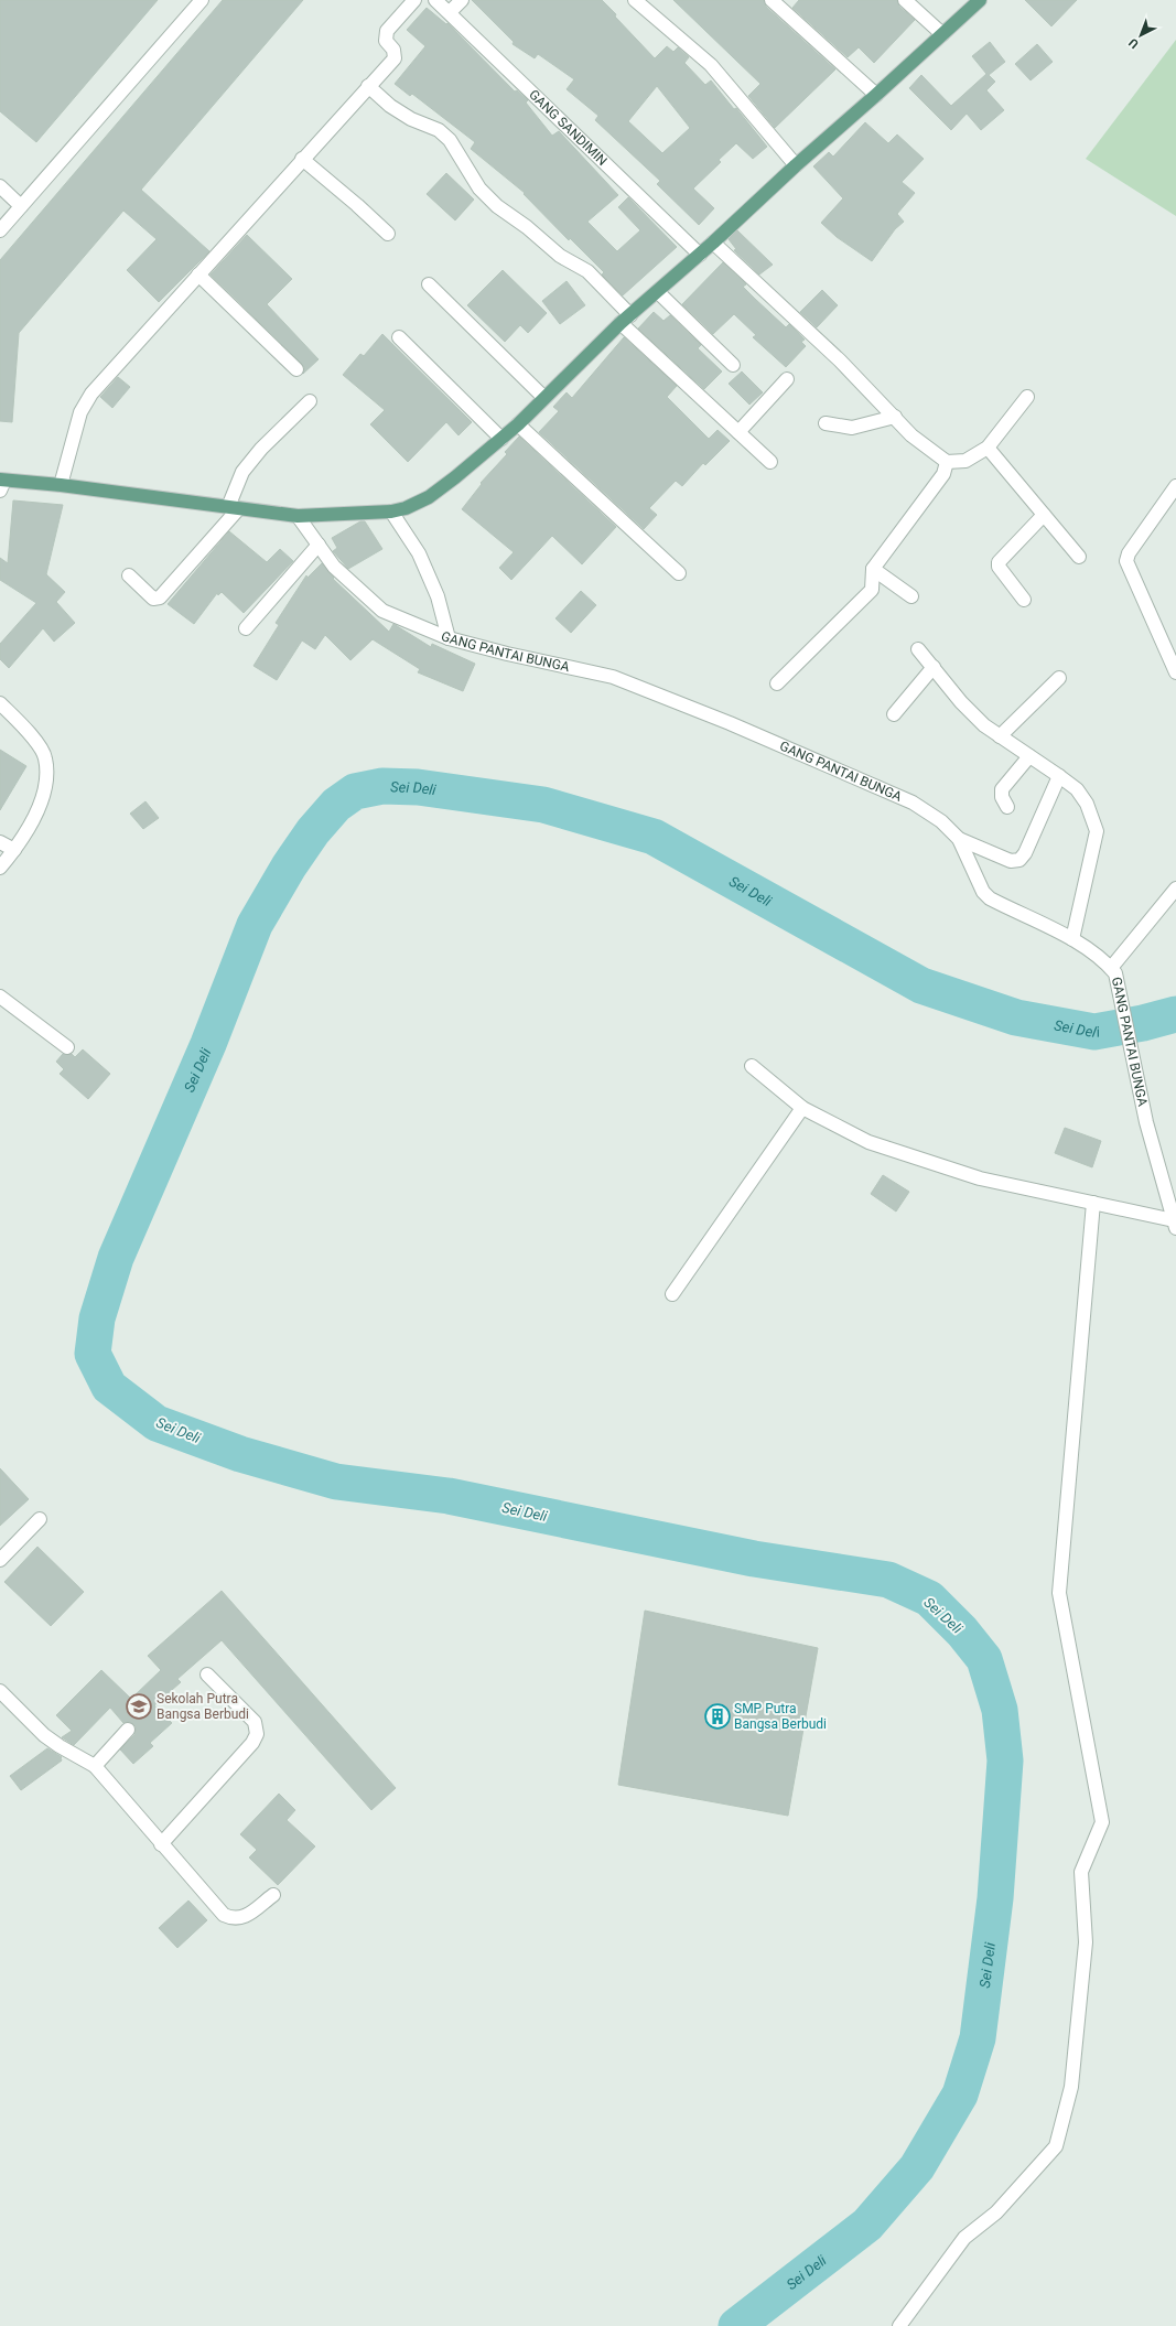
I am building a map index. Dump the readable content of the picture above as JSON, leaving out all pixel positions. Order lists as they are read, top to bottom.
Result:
{
  "streets": {
    "street": ["GANG SANDIMIN", "GANG PANTAI BUNGA"]
  },
  "water": ["Sei Deli"],
  "places": {
    "school or university": ["Sekolah Putra Bangsa Berbudi"],
    "building": ["SMP Putra Bangsa Berbudi"]
  },
  "north": "bottom left"
}
